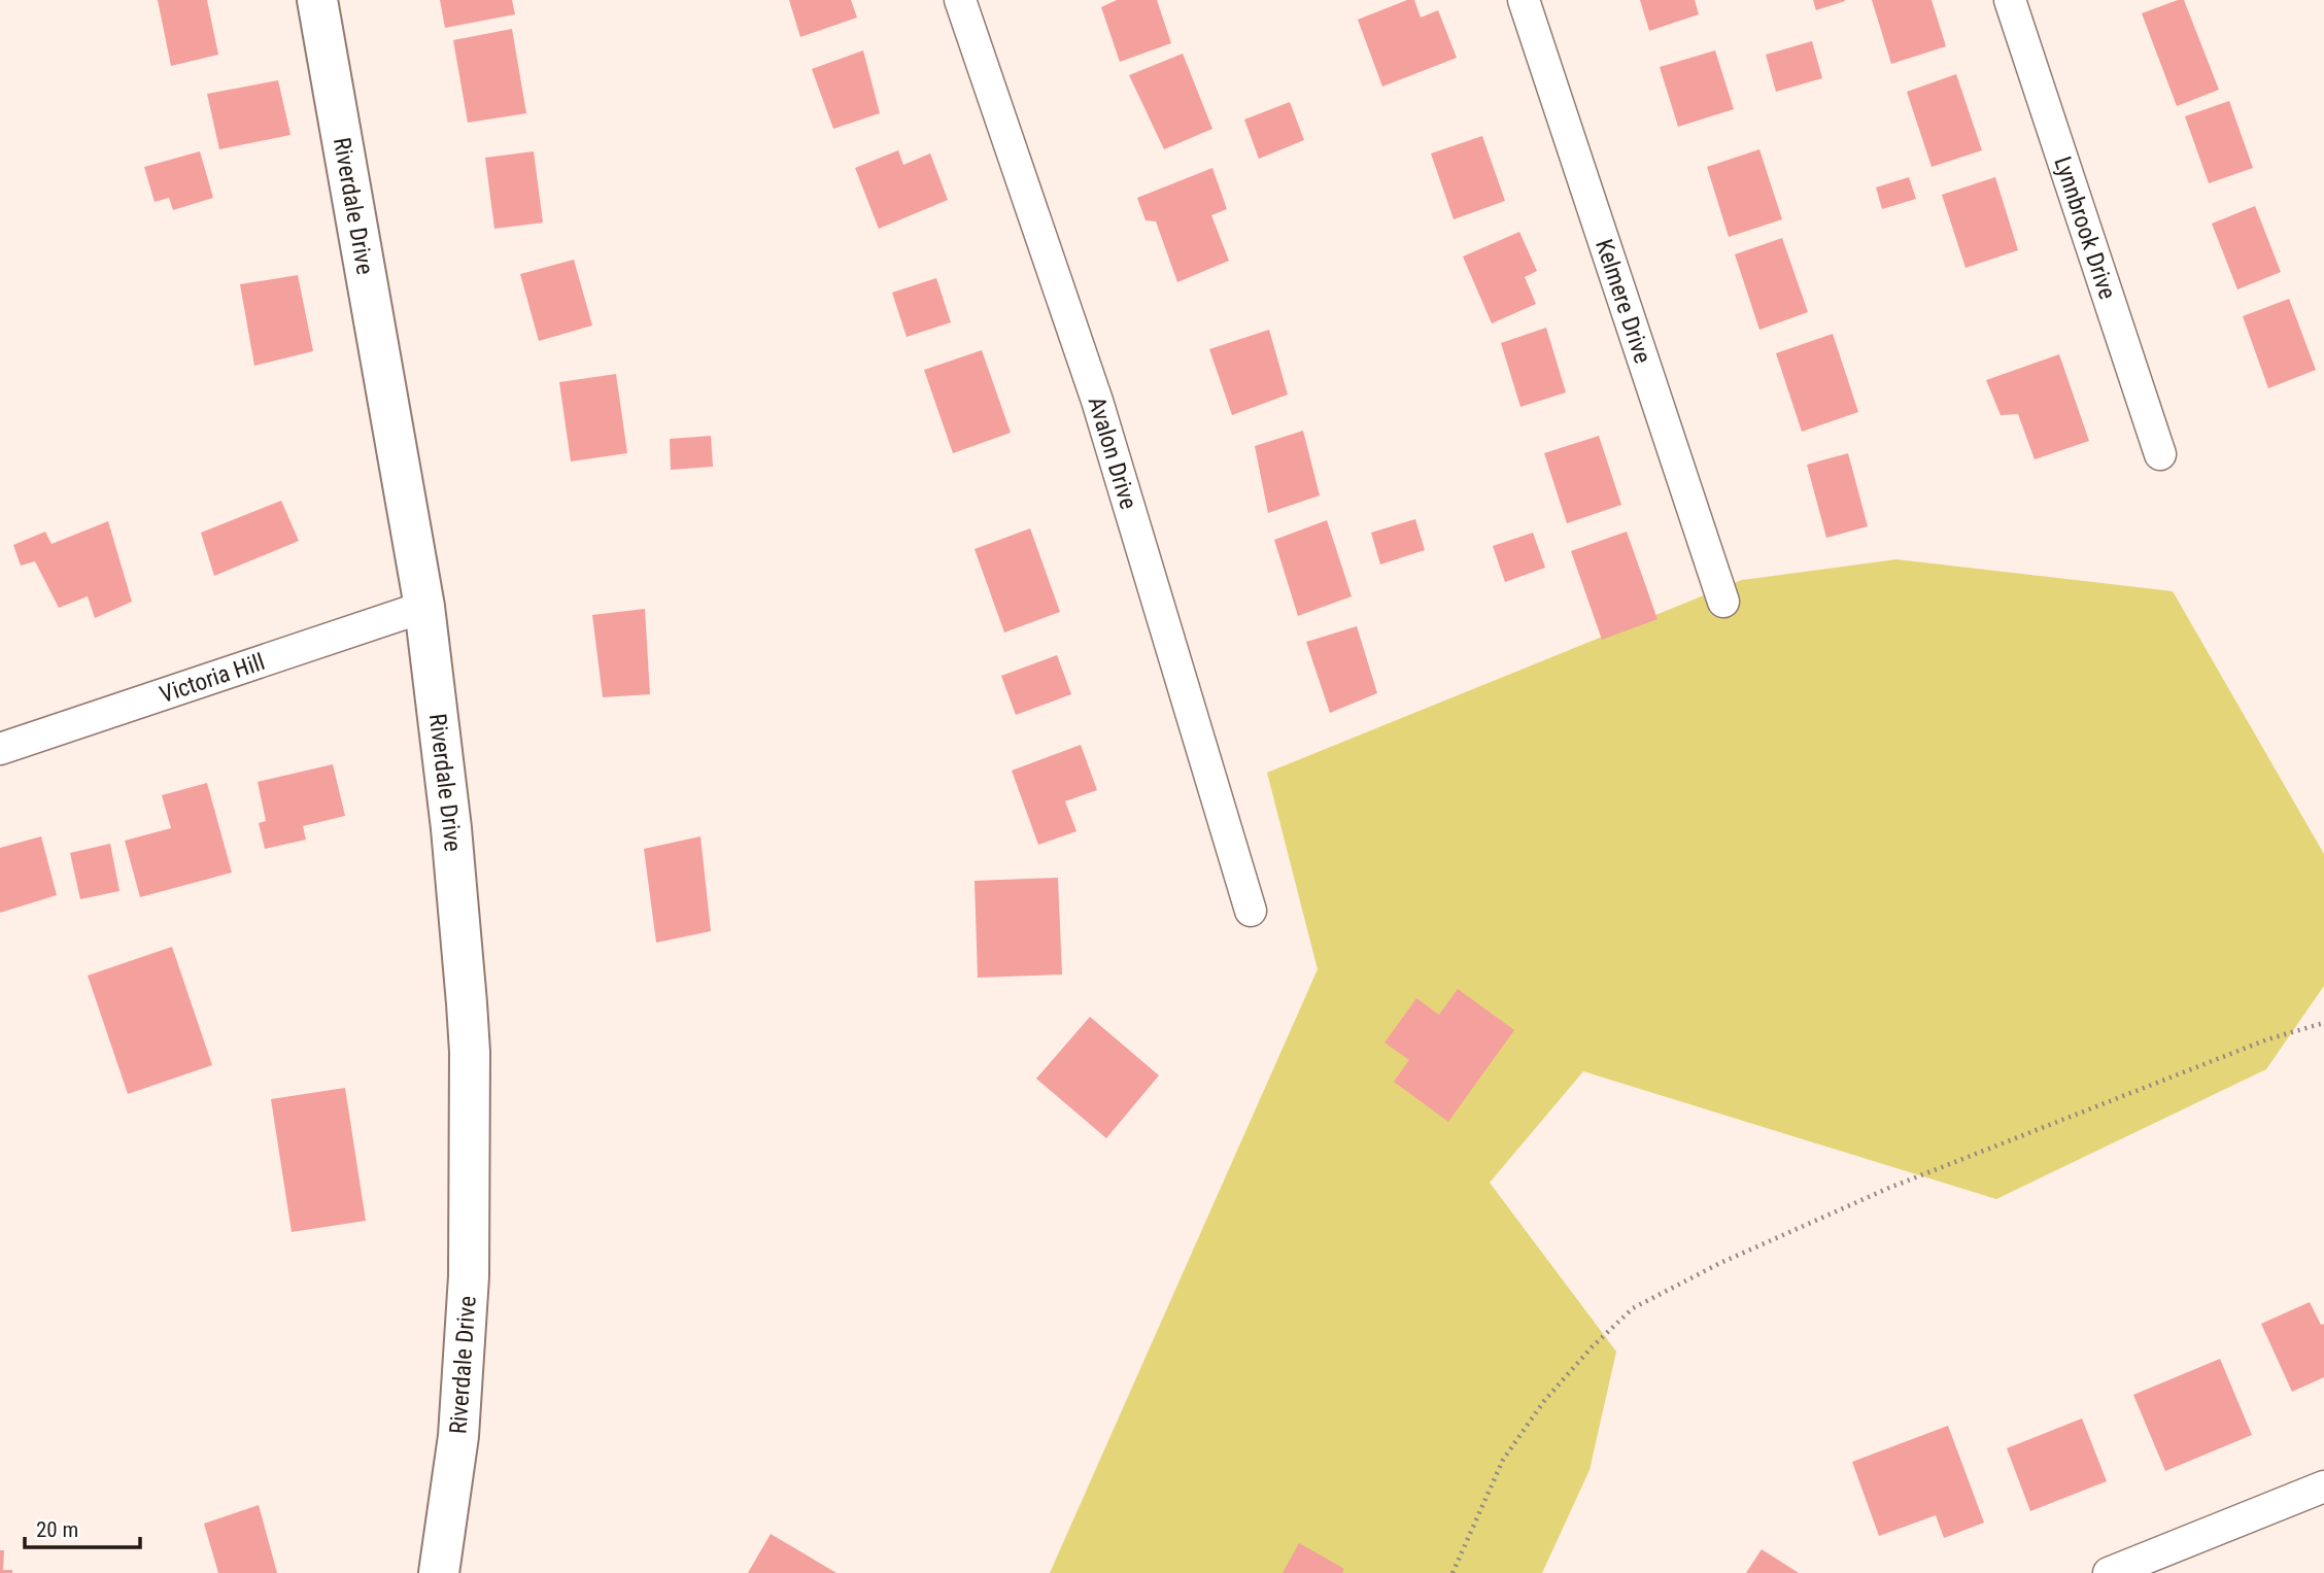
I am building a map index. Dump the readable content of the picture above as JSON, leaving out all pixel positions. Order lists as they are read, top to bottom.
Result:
{
  "streets": {
    "main road": ["Riverdale Drive"],
    "street": [
      "Lynnbrook Drive",
      "Kelmere Drive",
      "Avalon Drive",
      "Victoria Hill"
    ]
  },
  "crossings": [
    ["Riverdale Drive", "Victoria Hill"]
  ],
  "scale_bar": "20 m"
}
